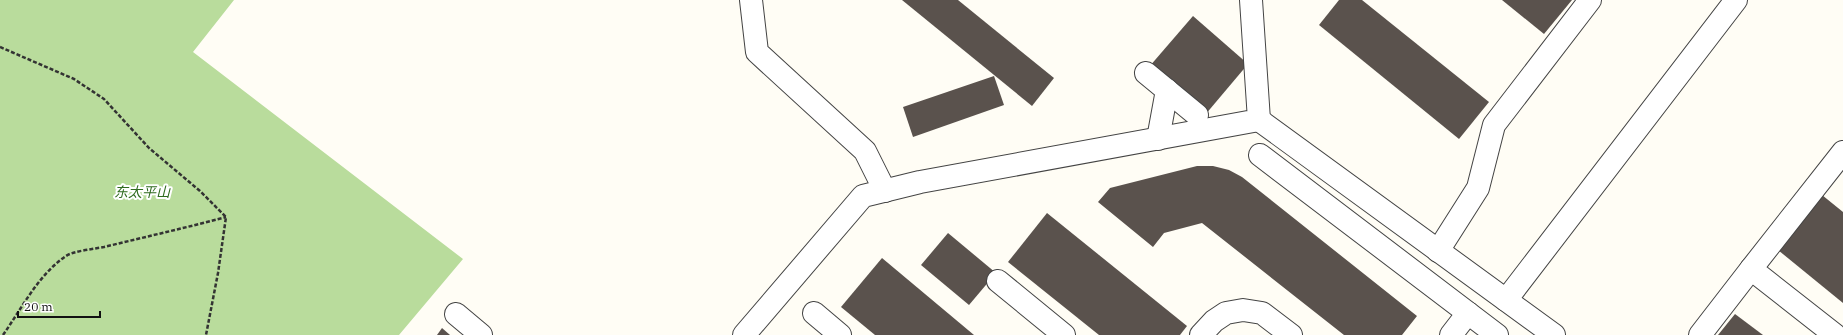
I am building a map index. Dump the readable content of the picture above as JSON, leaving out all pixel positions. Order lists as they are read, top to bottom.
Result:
{
  "parks": ["东太平山"],
  "scale_bar": "20 m"
}
